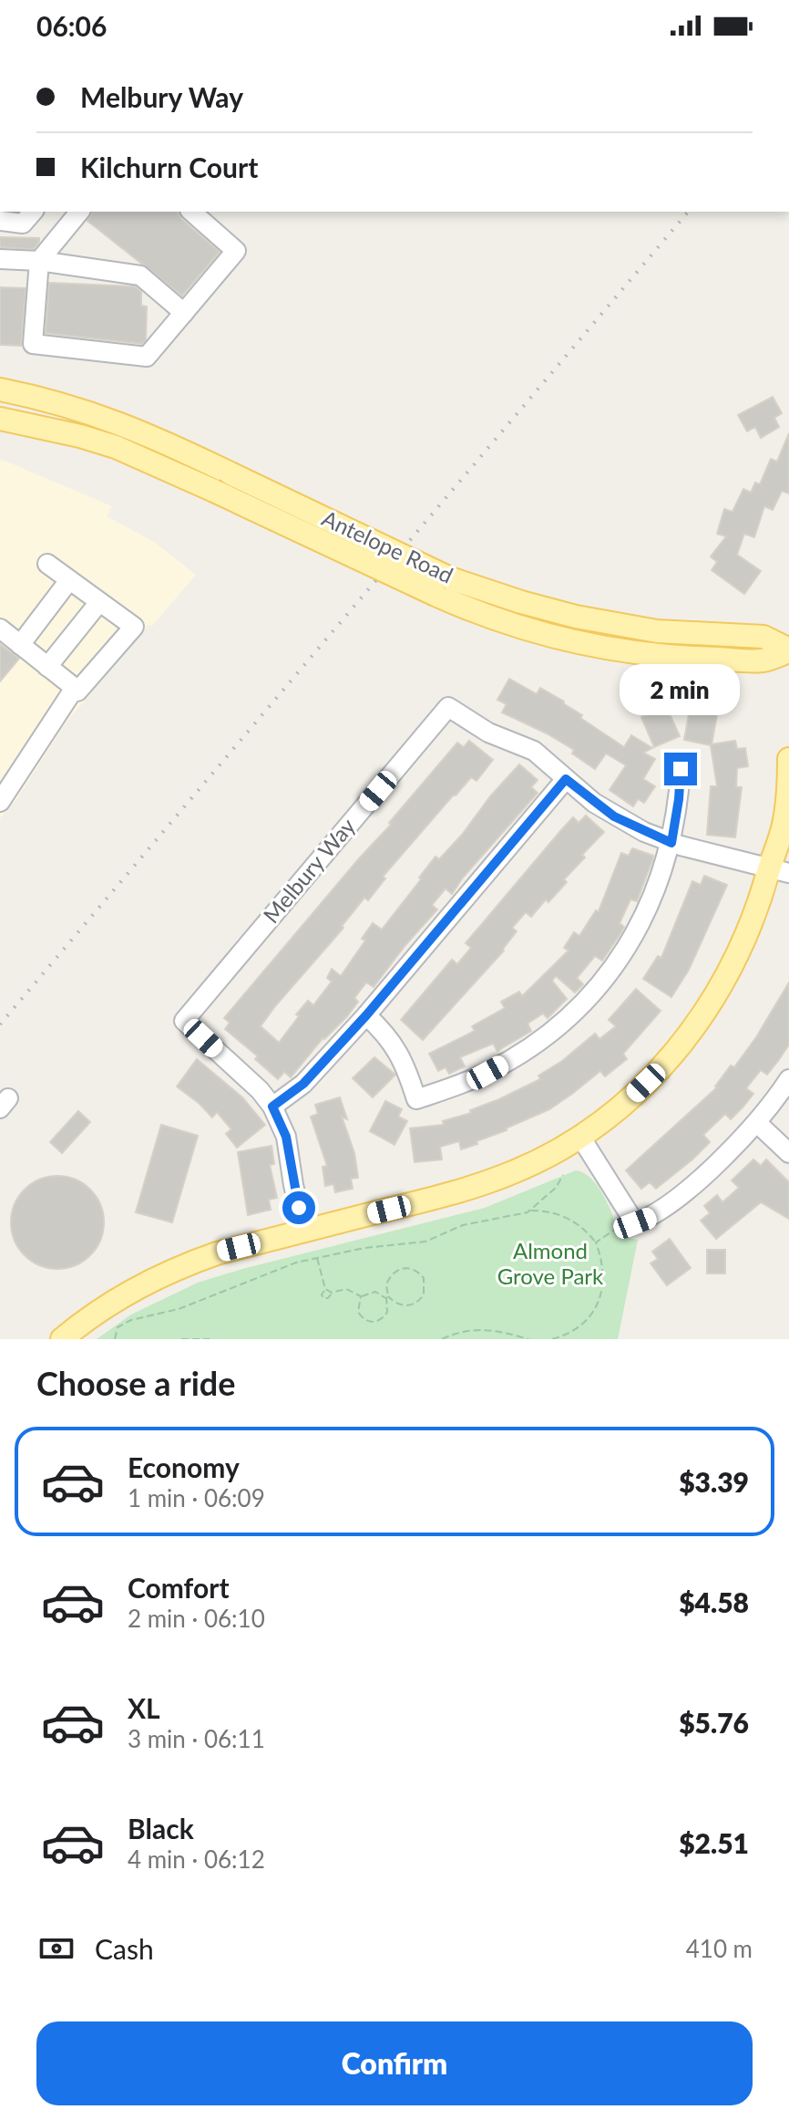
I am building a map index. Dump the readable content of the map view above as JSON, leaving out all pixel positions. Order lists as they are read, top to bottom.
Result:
{
  "streets": {
    "main road": ["Antelope Road"],
    "street": ["Melbury Way"]
  },
  "parks": ["Almond Grove Park"],
  "page": {
    "status": "06:06",
    "banner": ["Melbury Way", "Kilchurn Court"],
    "bubble": "2 min",
    "heading": "Choose a ride",
    "list": [
      {
        "name": "Economy",
        "note": "1 min · 06:09",
        "value": "$3.39"
      },
      {
        "name": "Comfort",
        "note": "2 min · 06:10",
        "value": "$4.58"
      },
      {
        "name": "XL",
        "note": "3 min · 06:11",
        "value": "$5.76"
      },
      {
        "name": "Black",
        "note": "4 min · 06:12",
        "value": "$2.51"
      }
    ],
    "pay": ["Cash", "410 m"],
    "buttons": "Confirm"
  }
}
